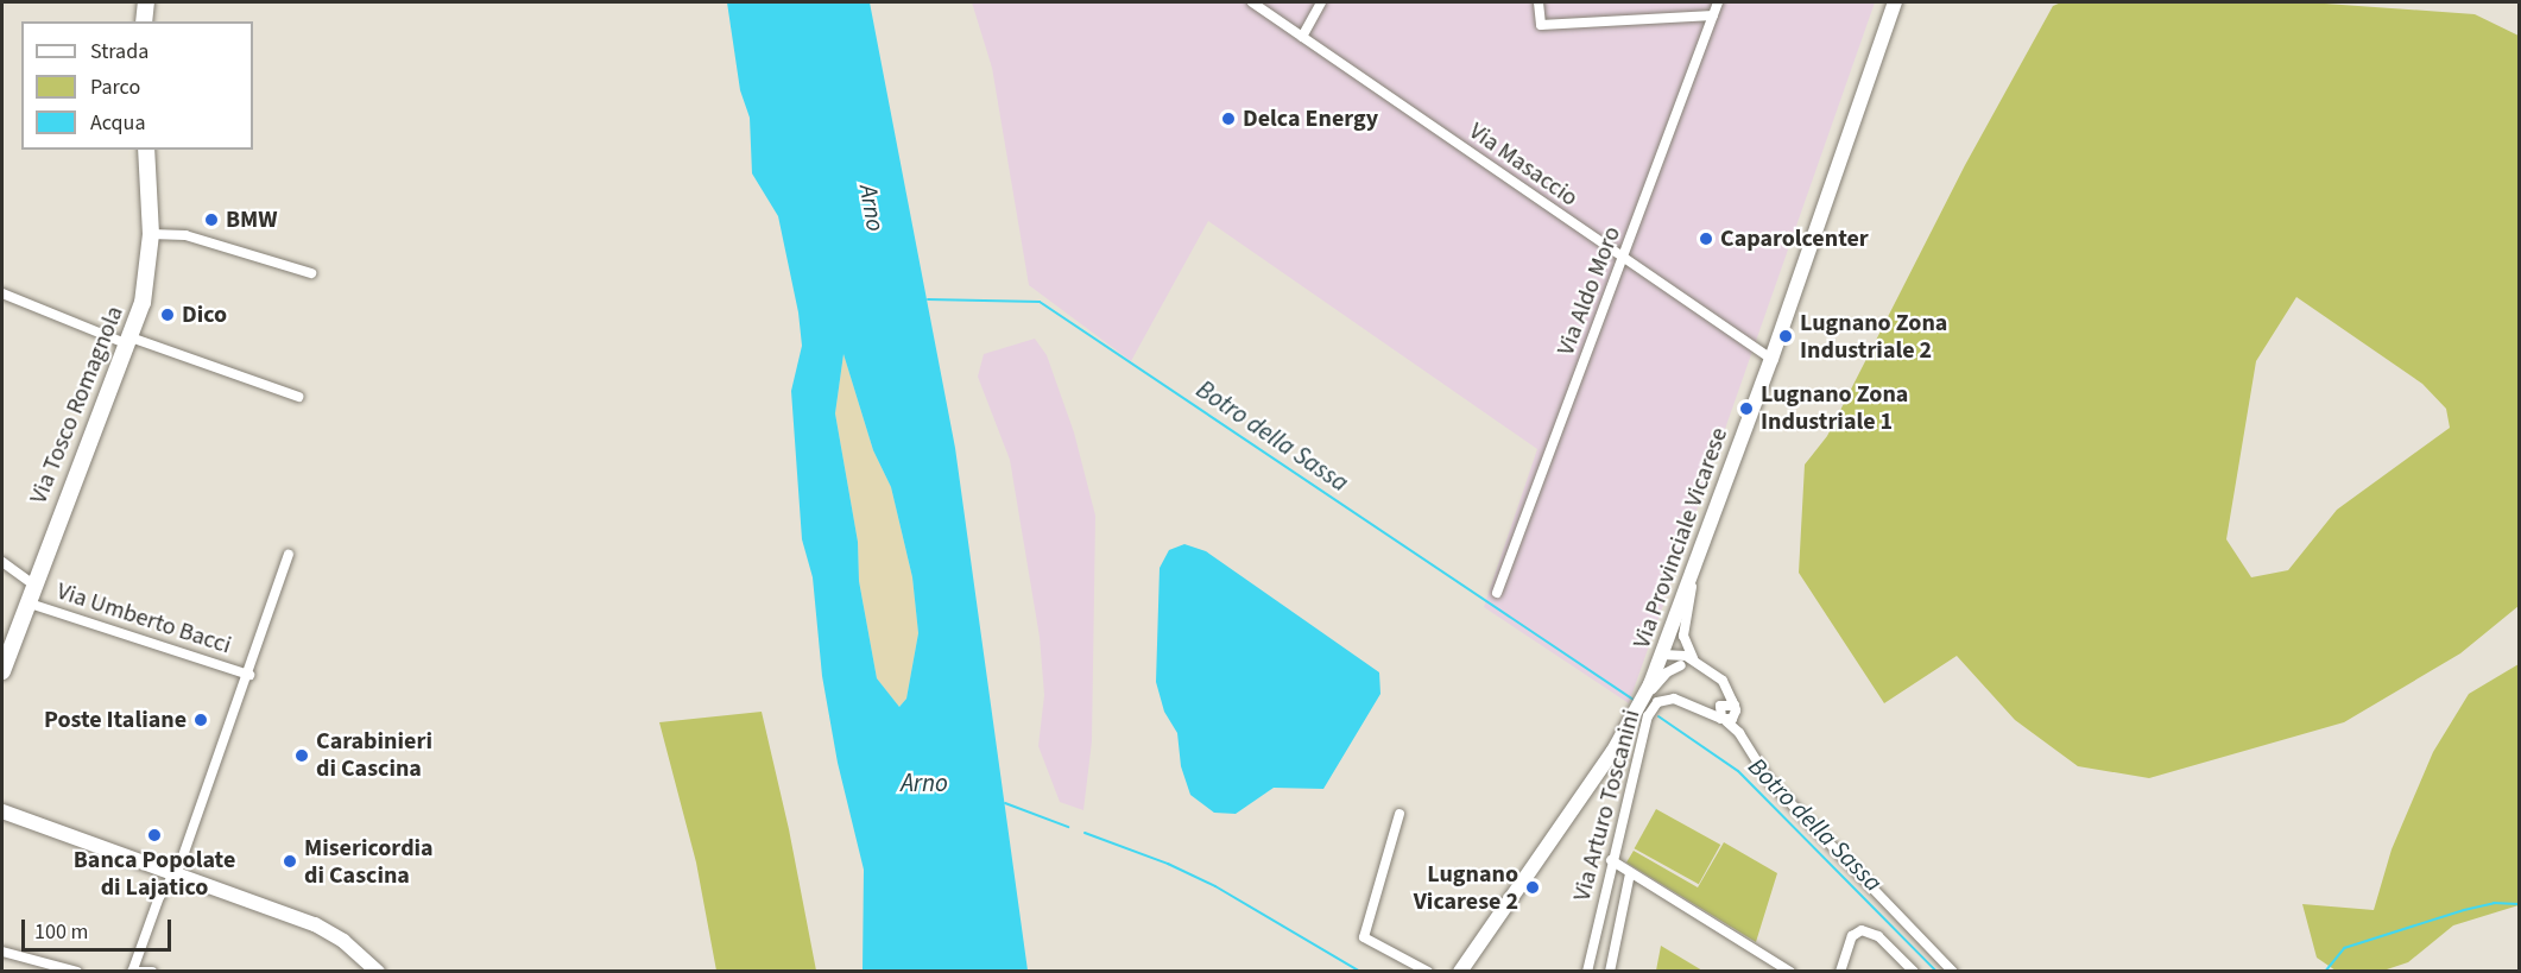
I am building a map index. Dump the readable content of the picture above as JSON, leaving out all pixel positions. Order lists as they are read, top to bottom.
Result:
{
  "streets": {
    "main road": ["Via Tosco Romagnola", "Via Provinciale Vicarese"],
    "street": [
      "Via Masaccio",
      "Via Aldo Moro",
      "Via Umberto Bacci",
      "Via Arturo Toscanini"
    ]
  },
  "crossings": [
    ["Via Masaccio", "Via Aldo Moro"],
    ["Via Masaccio", "Via Provinciale Vicarese"],
    ["Via Tosco Romagnola", "Via Umberto Bacci"]
  ],
  "water": ["Arno", "Botro della Sassa"],
  "places": [
    "Delca Energy",
    "BMW",
    "Caparolcenter",
    "Dico",
    "Lugnano Zona Industriale 2",
    "Lugnano Zona Industriale 1",
    "Poste Italiane",
    "Carabinieri di Cascina",
    "Banca Popolate di Lajatico",
    "Misericordia di Cascina",
    "Lugnano Vicarese 2"
  ],
  "legend": ["Strada", "Parco", "Acqua"],
  "scale_bar": "100 m"
}
